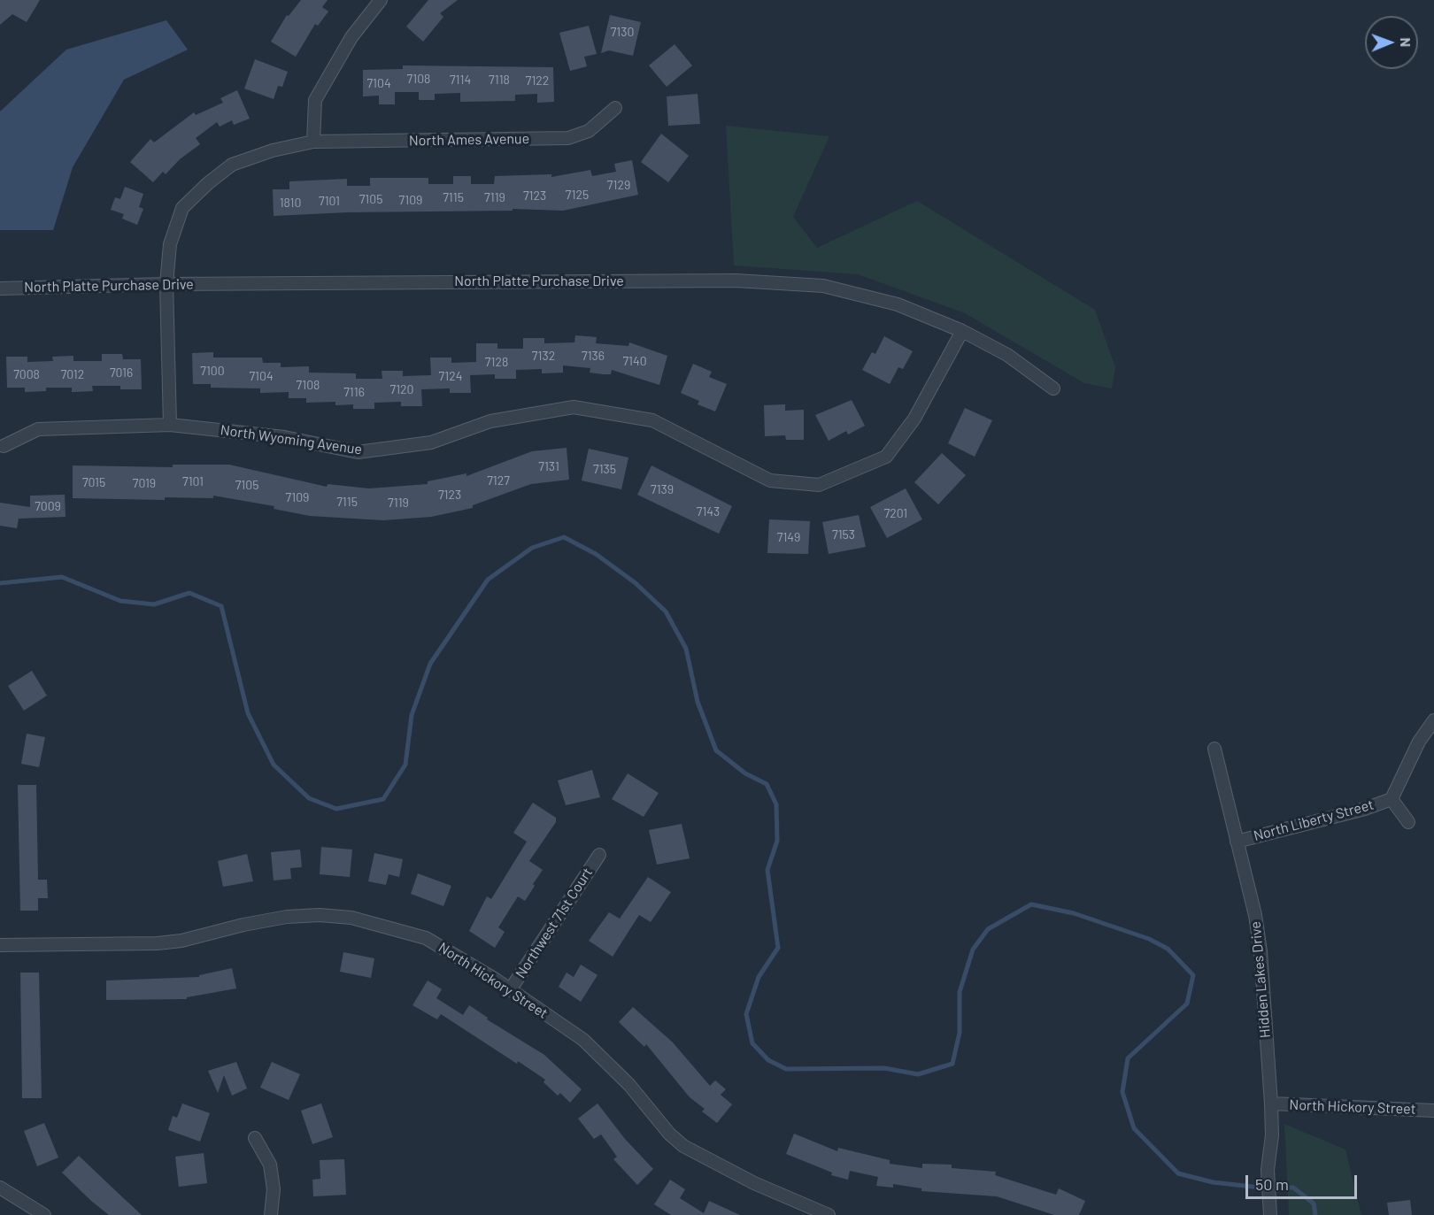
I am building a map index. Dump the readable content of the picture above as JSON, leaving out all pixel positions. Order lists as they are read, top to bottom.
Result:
{
  "streets": {
    "street": [
      "North Ames Avenue",
      "North Platte Purchase Drive",
      "North Wyoming Avenue",
      "North Liberty Street",
      "Northwest 71st Court",
      "Hidden Lakes Drive",
      "North Hickory Street"
    ]
  },
  "crossings": [
    ["North Ames Avenue", "North Platte Purchase Drive"],
    ["North Ames Avenue", "North Wyoming Avenue"],
    ["North Platte Purchase Drive", "North Wyoming Avenue"],
    ["North Liberty Street", "Hidden Lakes Drive"],
    ["Northwest 71st Court", "North Hickory Street"],
    ["Hidden Lakes Drive", "North Hickory Street"]
  ],
  "house_numbers": [
    "7130",
    "7108",
    "7114",
    "7118",
    "7122",
    "7104",
    "7129",
    "7125",
    "7123",
    "7115",
    "7119",
    "7105",
    "7109",
    "7101",
    "1810",
    "7132",
    "7136",
    "7140",
    "7128",
    "7100",
    "7016",
    "7008",
    "7012",
    "7104",
    "7124",
    "7108",
    "7120",
    "7116",
    "7131",
    "7135",
    "7127",
    "7101",
    "7015",
    "7019",
    "7105",
    "7139",
    "7123",
    "7109",
    "7115",
    "7119",
    "7009",
    "7143",
    "7201",
    "7153",
    "7149"
  ],
  "scale_bar": "50 m",
  "north": "right"
}
